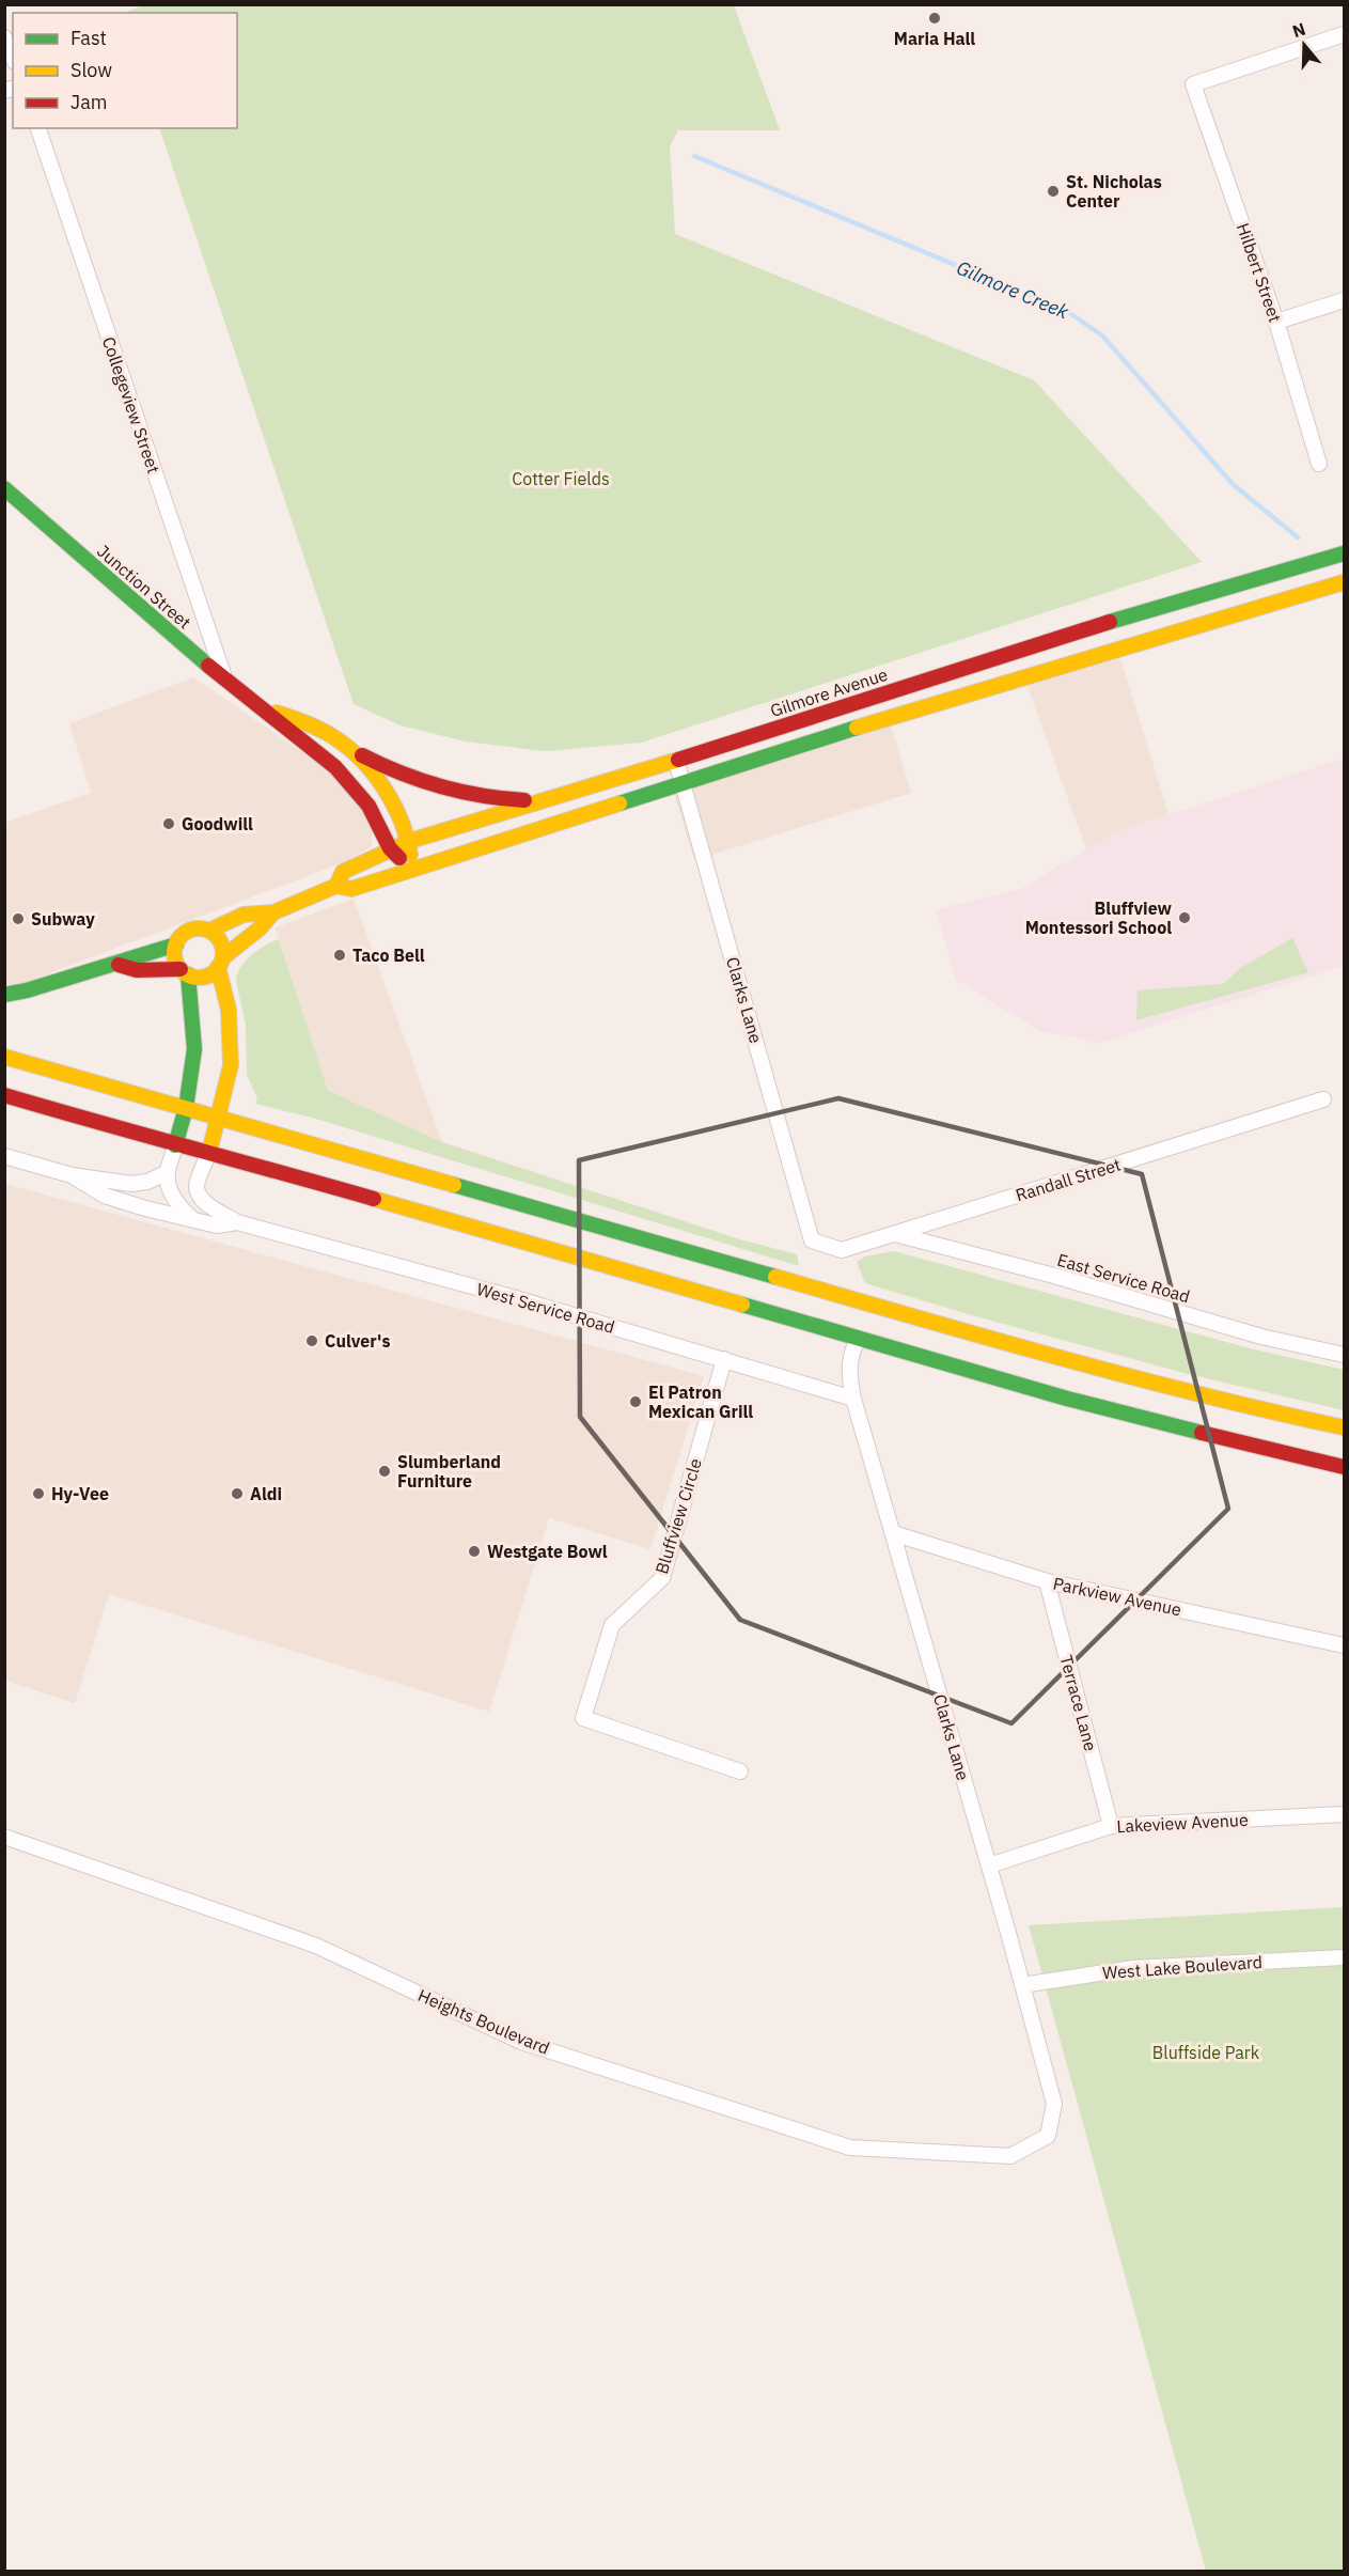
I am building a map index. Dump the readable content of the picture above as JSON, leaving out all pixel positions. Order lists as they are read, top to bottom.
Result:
{
  "streets": {
    "main road": ["Junction Street", "Gilmore Avenue"],
    "street": [
      "Hilbert Street",
      "Collegeview Street",
      "Clarks Lane",
      "Randall Street",
      "East Service Road",
      "West Service Road",
      "Bluffview Circle",
      "Parkview Avenue",
      "Terrace Lane",
      "Lakeview Avenue",
      "West Lake Boulevard",
      "Heights Boulevard"
    ]
  },
  "crossings": [
    ["Collegeview Street", "Junction Street"],
    ["Junction Street", "Gilmore Avenue"],
    ["Gilmore Avenue", "Clarks Lane"],
    ["Clarks Lane", "Randall Street"],
    ["Clarks Lane", "West Service Road"],
    ["Clarks Lane", "Parkview Avenue"],
    ["Clarks Lane", "Lakeview Avenue"],
    ["Clarks Lane", "West Lake Boulevard"],
    ["Clarks Lane", "Heights Boulevard"],
    ["Randall Street", "East Service Road"],
    ["West Service Road", "Bluffview Circle"],
    ["Parkview Avenue", "Terrace Lane"],
    ["Terrace Lane", "Lakeview Avenue"]
  ],
  "water": ["Gilmore Creek"],
  "parks": ["Cotter Fields", "Bluffside Park"],
  "places": [
    "Maria Hall",
    "St. Nicholas Center",
    "Goodwill",
    "Bluffview Montessori School",
    "Subway",
    "Taco Bell",
    "Culver's",
    "El Patron Mexican Grill",
    "Slumberland Furniture",
    "Hy-Vee",
    "Aldi",
    "Westgate Bowl"
  ],
  "legend": ["Fast", "Slow", "Jam"],
  "north": "top"
}
